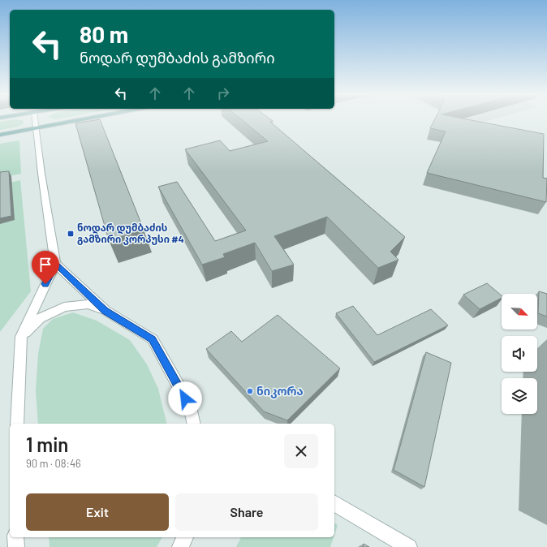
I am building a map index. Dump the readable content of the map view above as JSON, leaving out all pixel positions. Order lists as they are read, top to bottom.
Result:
{
  "places": {
    "transit": ["ნოდარ დუმბაძის გამზირი კორპუსი #4"],
    "other": ["ნიკორა"]
  },
  "north": "bottom right",
  "page": {
    "turn": ["80 m", "ნოდარ დუმბაძის გამზირი"],
    "heading": ["1 min", "90 m · 08:46"],
    "buttons": ["Exit", "Share"]
  }
}
